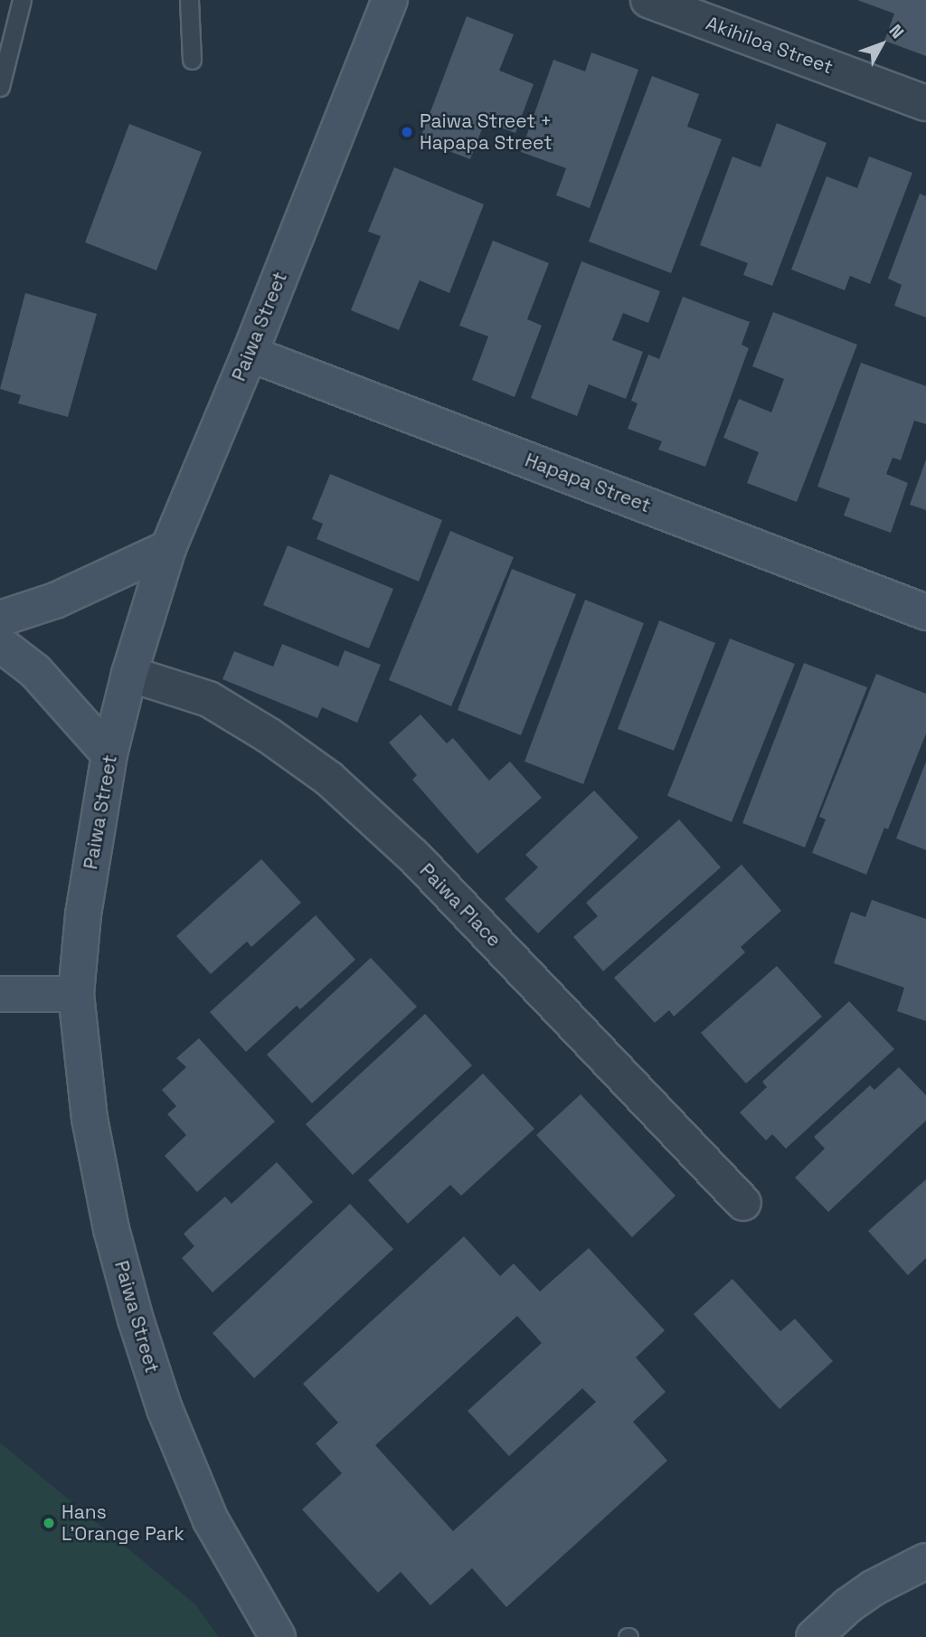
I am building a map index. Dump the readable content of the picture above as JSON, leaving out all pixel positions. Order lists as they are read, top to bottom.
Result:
{
  "streets": {
    "main road": ["Paiwa Street", "Hapapa Street"],
    "street": ["Akihiloa Street", "Paiwa Place"]
  },
  "crossings": [
    ["Paiwa Street", "Hapapa Street"],
    ["Paiwa Street", "Paiwa Place"]
  ],
  "places": ["Paiwa Street + Hapapa Street", "Hans L'Orange Park"],
  "north": "top right"
}
